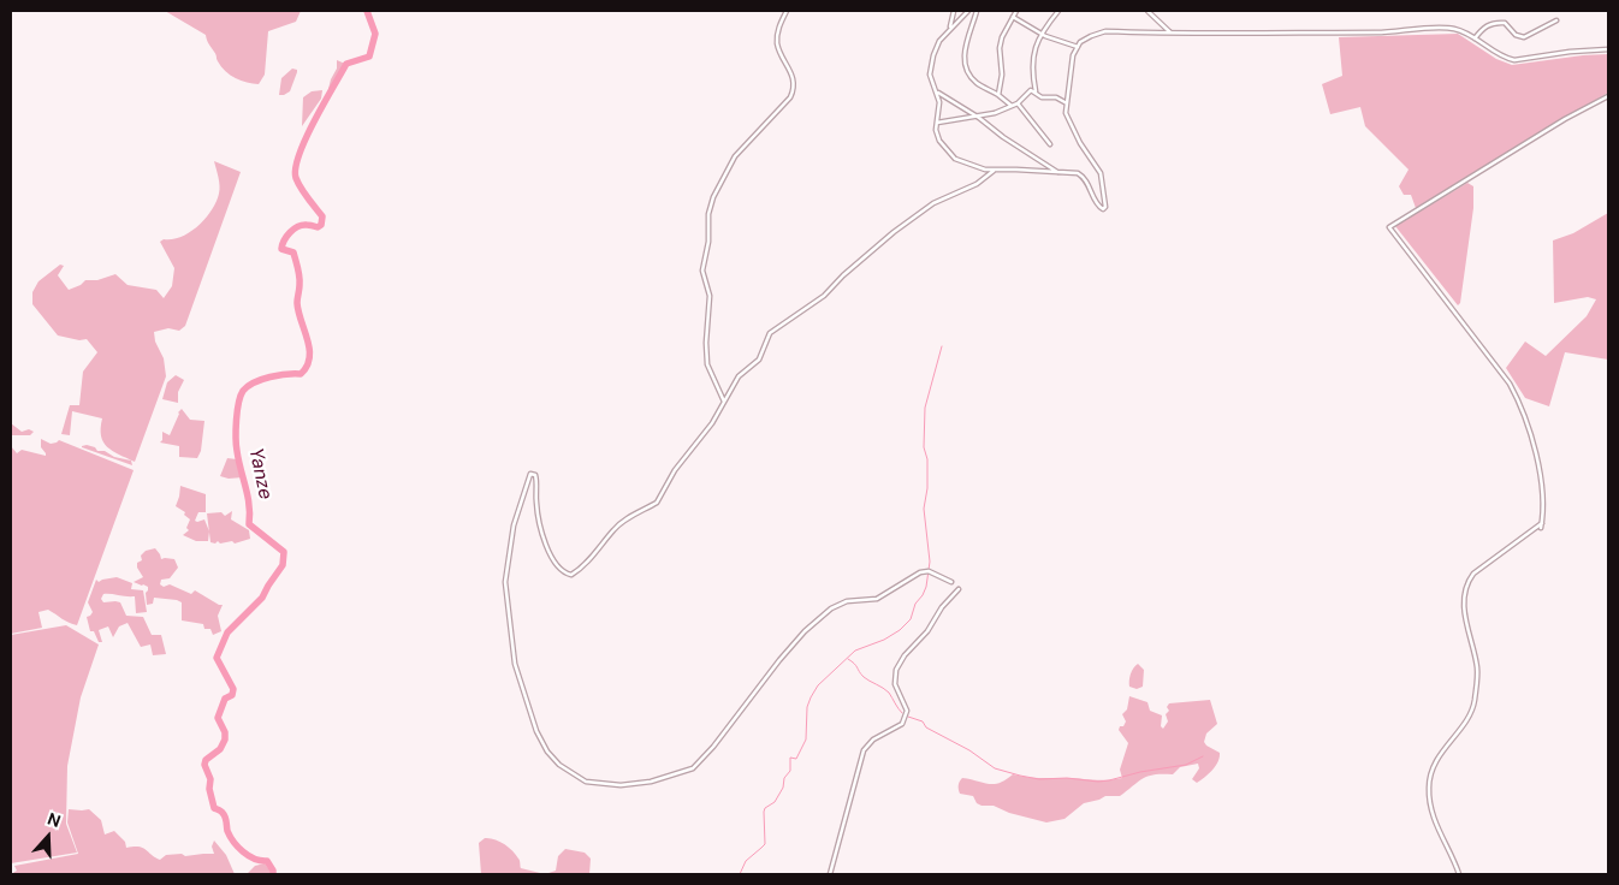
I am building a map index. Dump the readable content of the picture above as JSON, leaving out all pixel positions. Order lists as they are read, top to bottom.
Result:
{
  "water": ["Yanze"],
  "north": "top"
}
